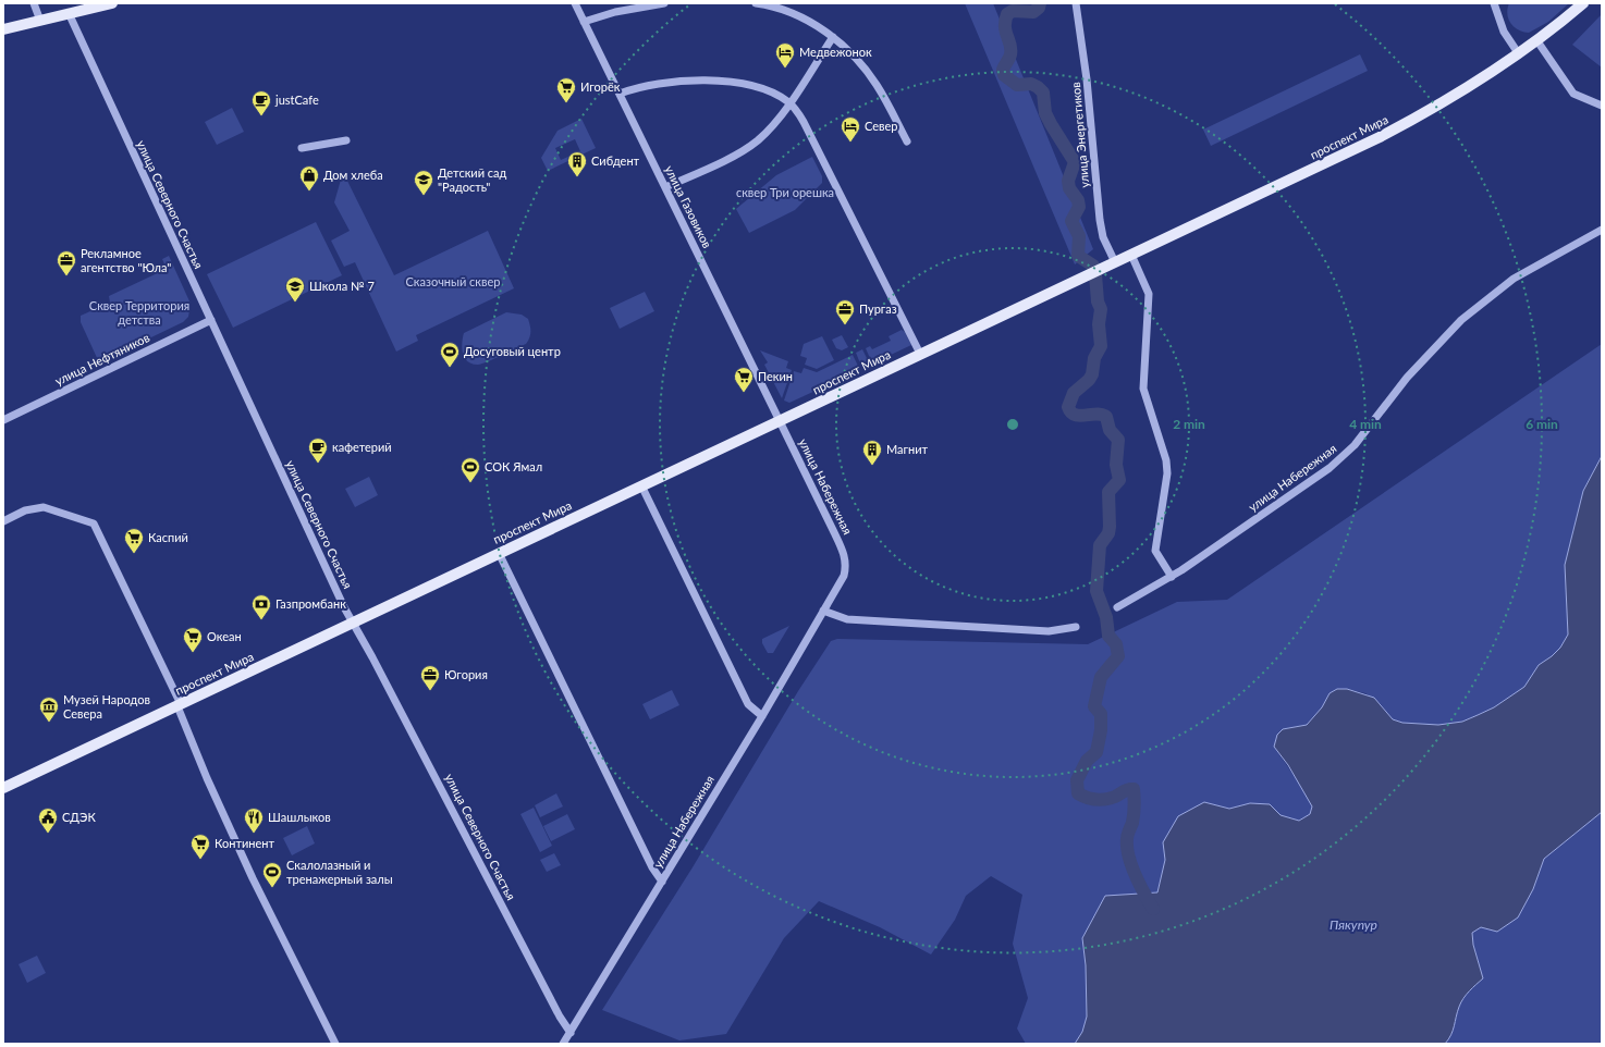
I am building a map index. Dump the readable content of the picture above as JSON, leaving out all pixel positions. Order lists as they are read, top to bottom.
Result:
{
  "streets": {
    "main road": ["проспект Мира"],
    "street": [
      "улица Энергетиков",
      "улица Северного Счастья",
      "улица Газовиков",
      "улица Нефтяников",
      "улица Набережная"
    ]
  },
  "crossings": [
    ["улица Энергетиков", "проспект Мира"],
    ["проспект Мира", "улица Северного Счастья"],
    ["проспект Мира", "улица Газовиков"],
    ["проспект Мира", "улица Набережная"],
    ["улица Северного Счастья", "улица Нефтяников"],
    ["улица Северного Счастья", "улица Набережная"],
    ["улица Газовиков", "улица Набережная"]
  ],
  "water": ["Пякупур"],
  "parks": ["сквер Три орешка", "Сказочный сквер", "Сквер Территория детства"],
  "places": {
    "hotel": ["Медвежонок", "Север"],
    "supermarket": [
      "Игорёк",
      "Пекин",
      "Каспий",
      "Океан",
      "Континент"
    ],
    "cafe": ["justCafe", "кафетерий"],
    "building": ["Сибдент", "Магнит"],
    "shop": ["Дом хлеба"],
    "school or university": ["Детский сад \"Радость\"", "Школа № 7"],
    "office": ["Рекламное агентство \"Юла\"", "Пургаз", "Югория"],
    "sports": ["Досуговый центр", "СОК Ямал", "Скалолазный и тренажерный залы"],
    "bank": ["Газпромбанк"],
    "museum": ["Музей Народов Севера"],
    "public building": ["СДЭК"],
    "restaurant": ["Шашлыков"]
  },
  "rings": ["2 min", "4 min", "6 min"]
}
